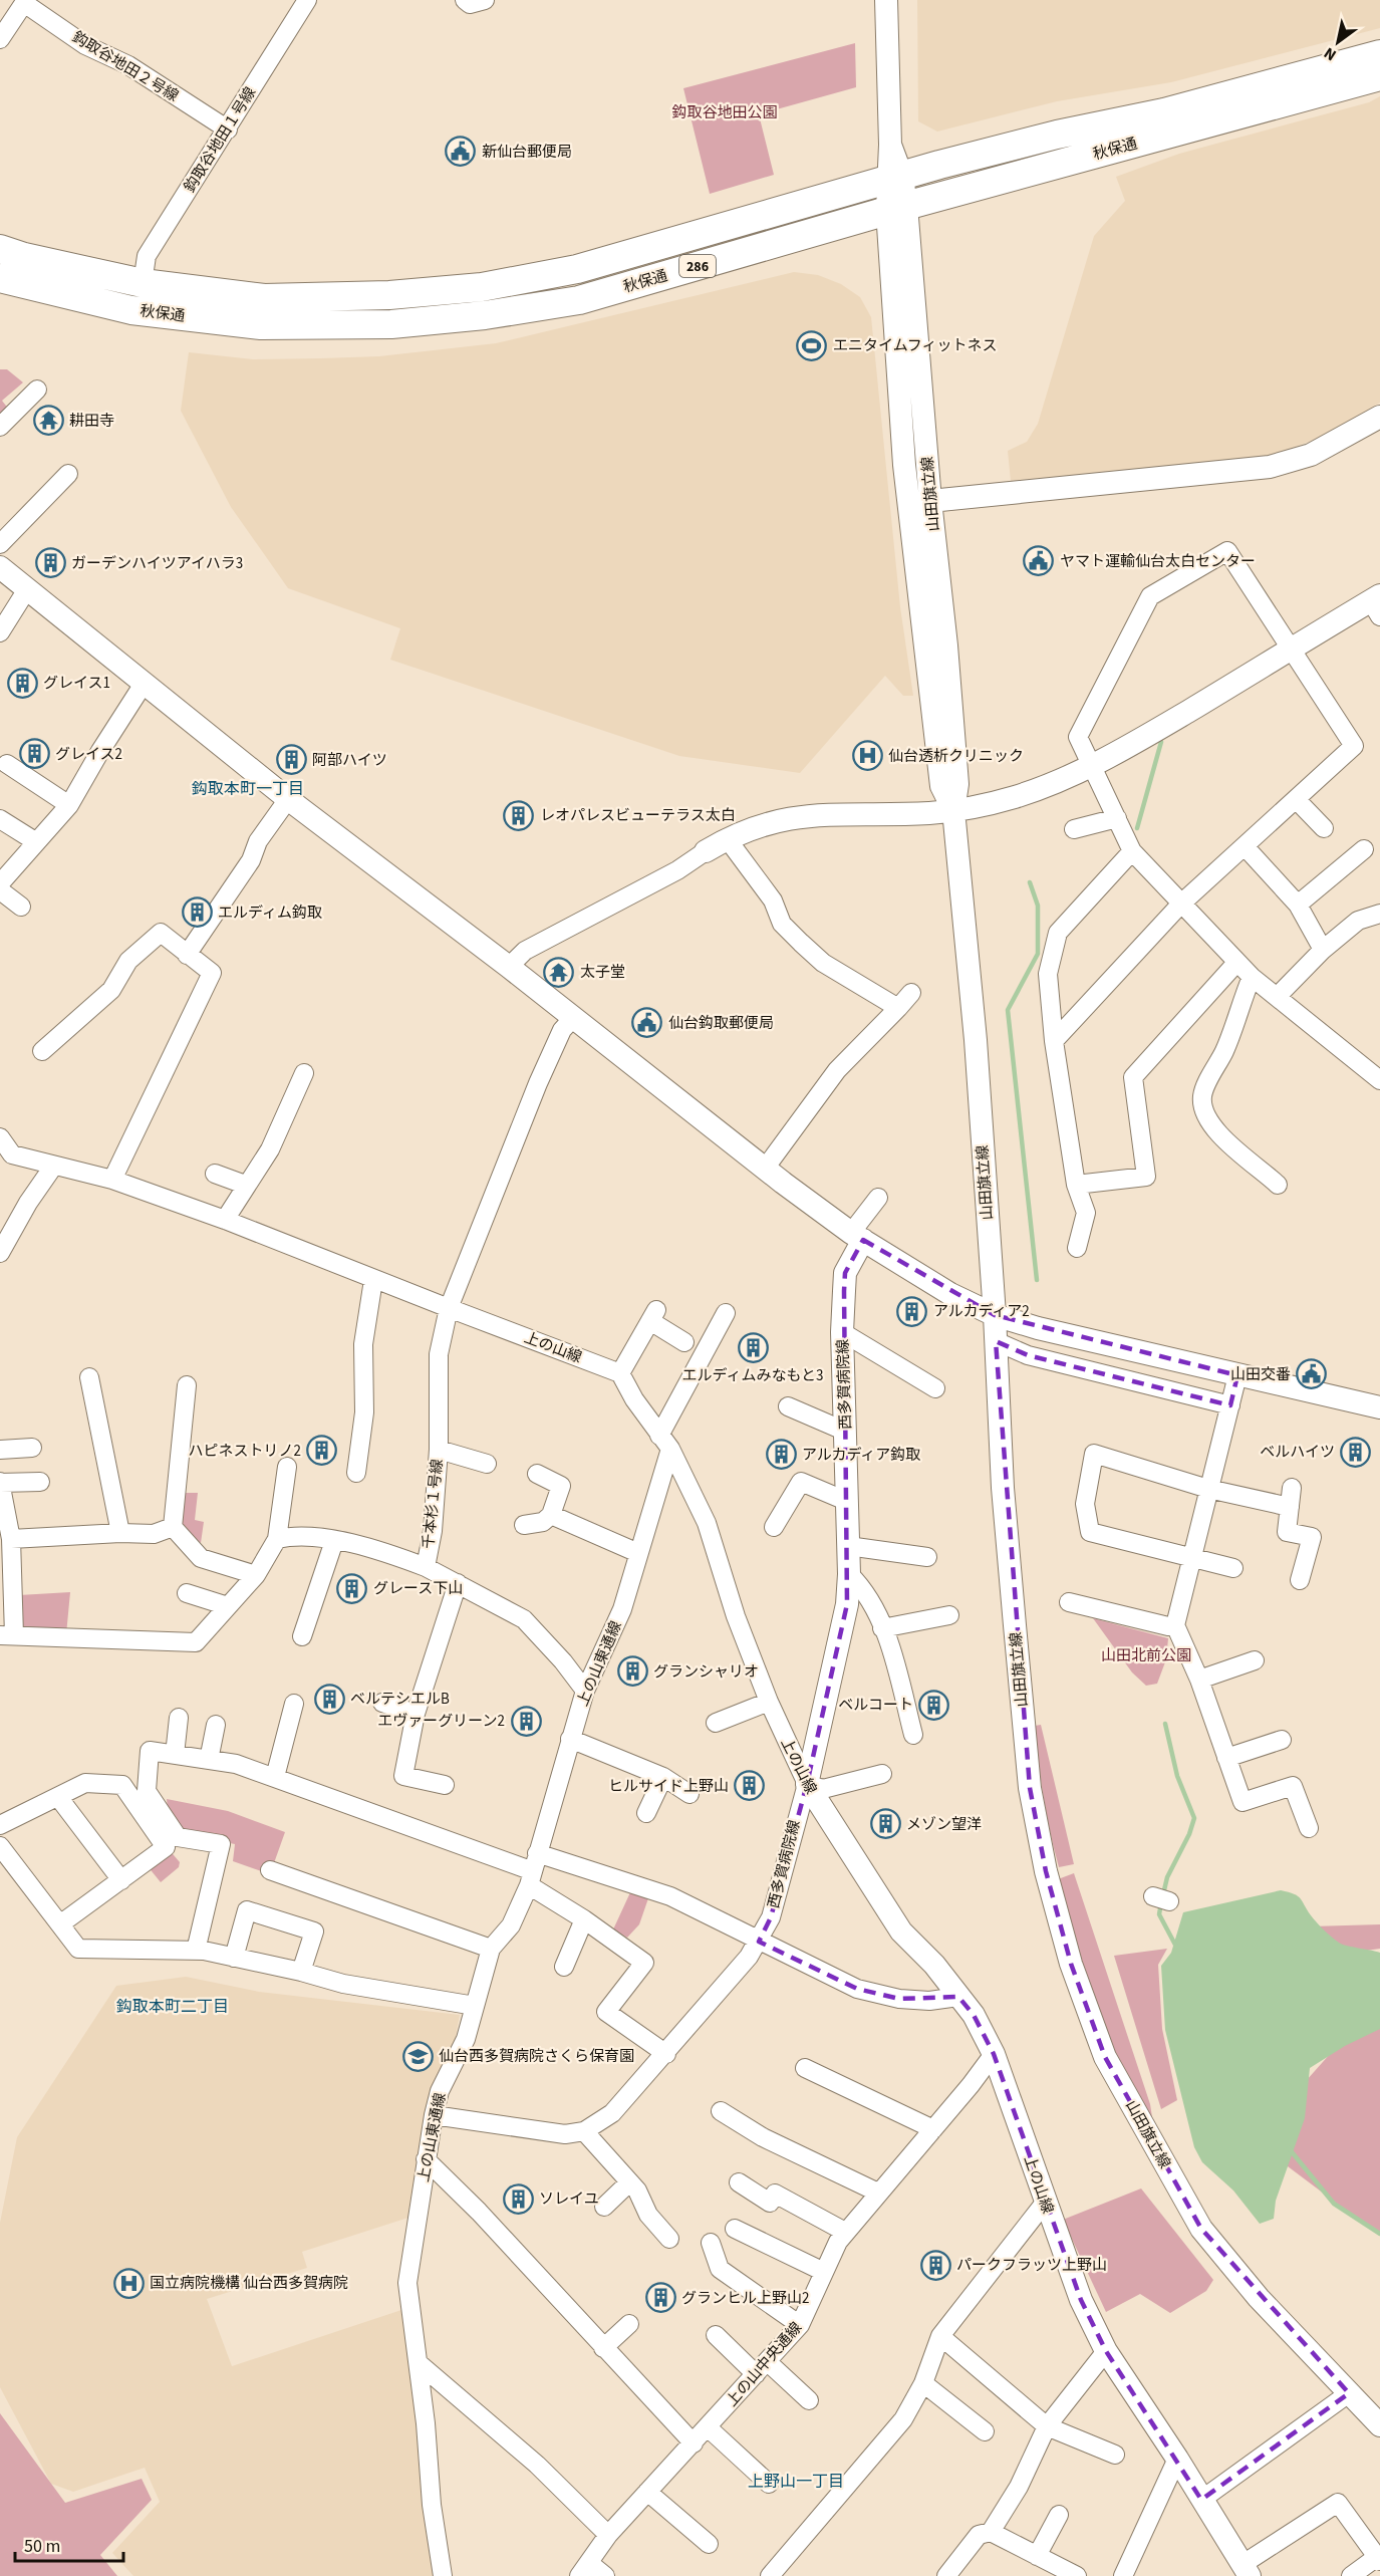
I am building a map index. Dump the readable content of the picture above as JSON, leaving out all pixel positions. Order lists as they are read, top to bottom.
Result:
{
  "streets": {
    "highway": ["秋保通", "286"],
    "street": [
      "鈎取谷地田２号線",
      "鈎取谷地田１号線",
      "山田旗立線",
      "上の山線",
      "西多賀病院線",
      "千本杉１号線",
      "上の山東通線",
      "上の山中央通線"
    ]
  },
  "crossings": [
    ["鈎取谷地田２号線", "鈎取谷地田１号線"],
    ["鈎取谷地田１号線", "秋保通"],
    ["秋保通", "山田旗立線"],
    ["上の山線", "西多賀病院線"],
    ["上の山線", "千本杉１号線"],
    ["上の山線", "上の山東通線"],
    ["上の山線", "上の山中央通線"],
    ["西多賀病院線", "上の山東通線"],
    ["千本杉１号線", "上の山東通線"]
  ],
  "districts": ["鈎取本町一丁目", "鈎取本町二丁目", "上野山一丁目"],
  "parks": ["鈎取谷地田公園", "山田北前公園"],
  "places": {
    "public building": [
      "新仙台郵便局",
      "ヤマト運輸仙台太白センター",
      "仙台鈎取郵便局",
      "山田交番"
    ],
    "sports": ["エニタイムフィットネス"],
    "temple": ["耕田寺", "太子堂"],
    "building": [
      "ガーデンハイツアイハラ3",
      "グレイス1",
      "グレイス2",
      "阿部ハイツ",
      "レオパレスビューテラス太白",
      "エルディム鈎取",
      "アルカディア2",
      "エルディムみなもと3",
      "ハピネストリノ2",
      "ベルハイツ",
      "アルカディア鈎取",
      "グレース下山",
      "グランシャリオ",
      "ベルテシエルB",
      "ベルコート",
      "エヴァーグリーン2",
      "ヒルサイド上野山",
      "メゾン望洋",
      "ソレイユ",
      "パークフラッツ上野山",
      "グランヒル上野山2"
    ],
    "hospital": ["仙台透析クリニック", "国立病院機構 仙台西多賀病院"],
    "school or university": ["仙台西多賀病院さくら保育園"]
  },
  "scale_bar": "50 m",
  "north": "bottom left"
}
